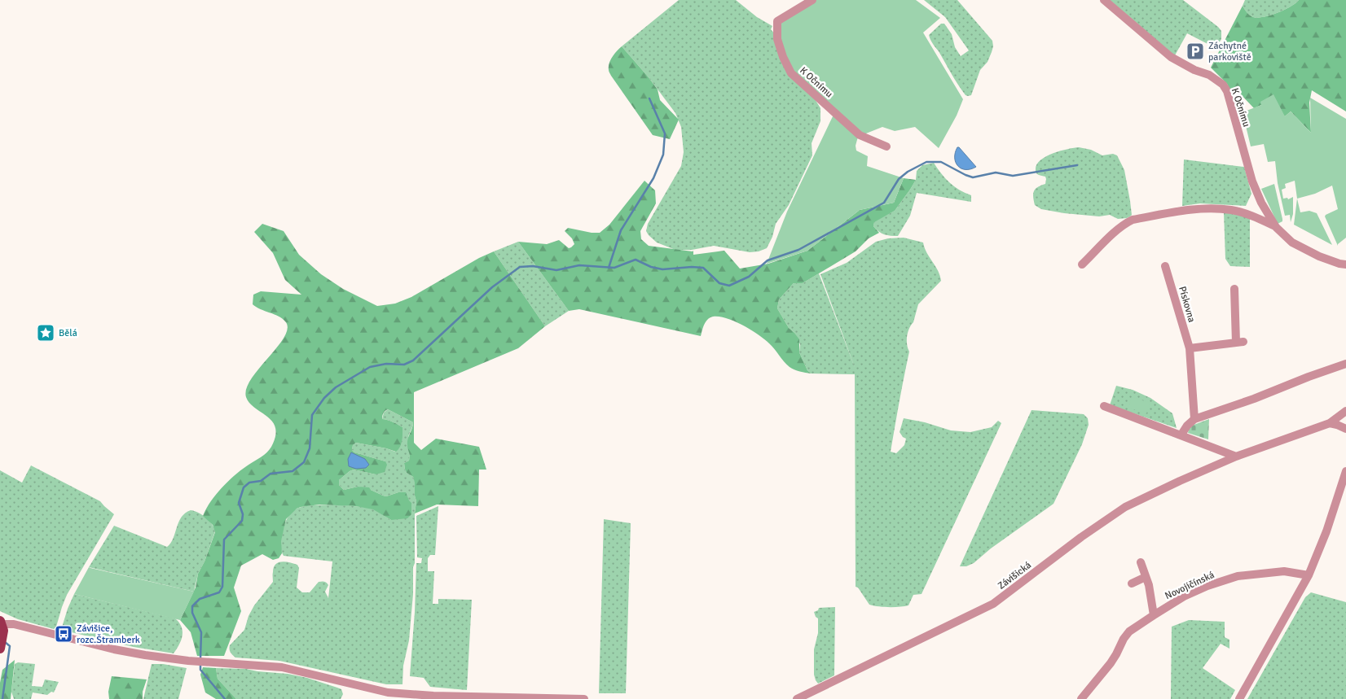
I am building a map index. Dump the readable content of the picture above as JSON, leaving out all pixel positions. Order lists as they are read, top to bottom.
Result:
{
  "streets": {
    "street": [
      "K Očnímu",
      "Pískovna",
      "Závišická",
      "Novojičínská"
    ]
  },
  "places": {
    "parking": ["Záchytné parkoviště"],
    "place": ["Bělá"],
    "bus stop": ["Závišice, rozc.Štramberk"]
  }
}
